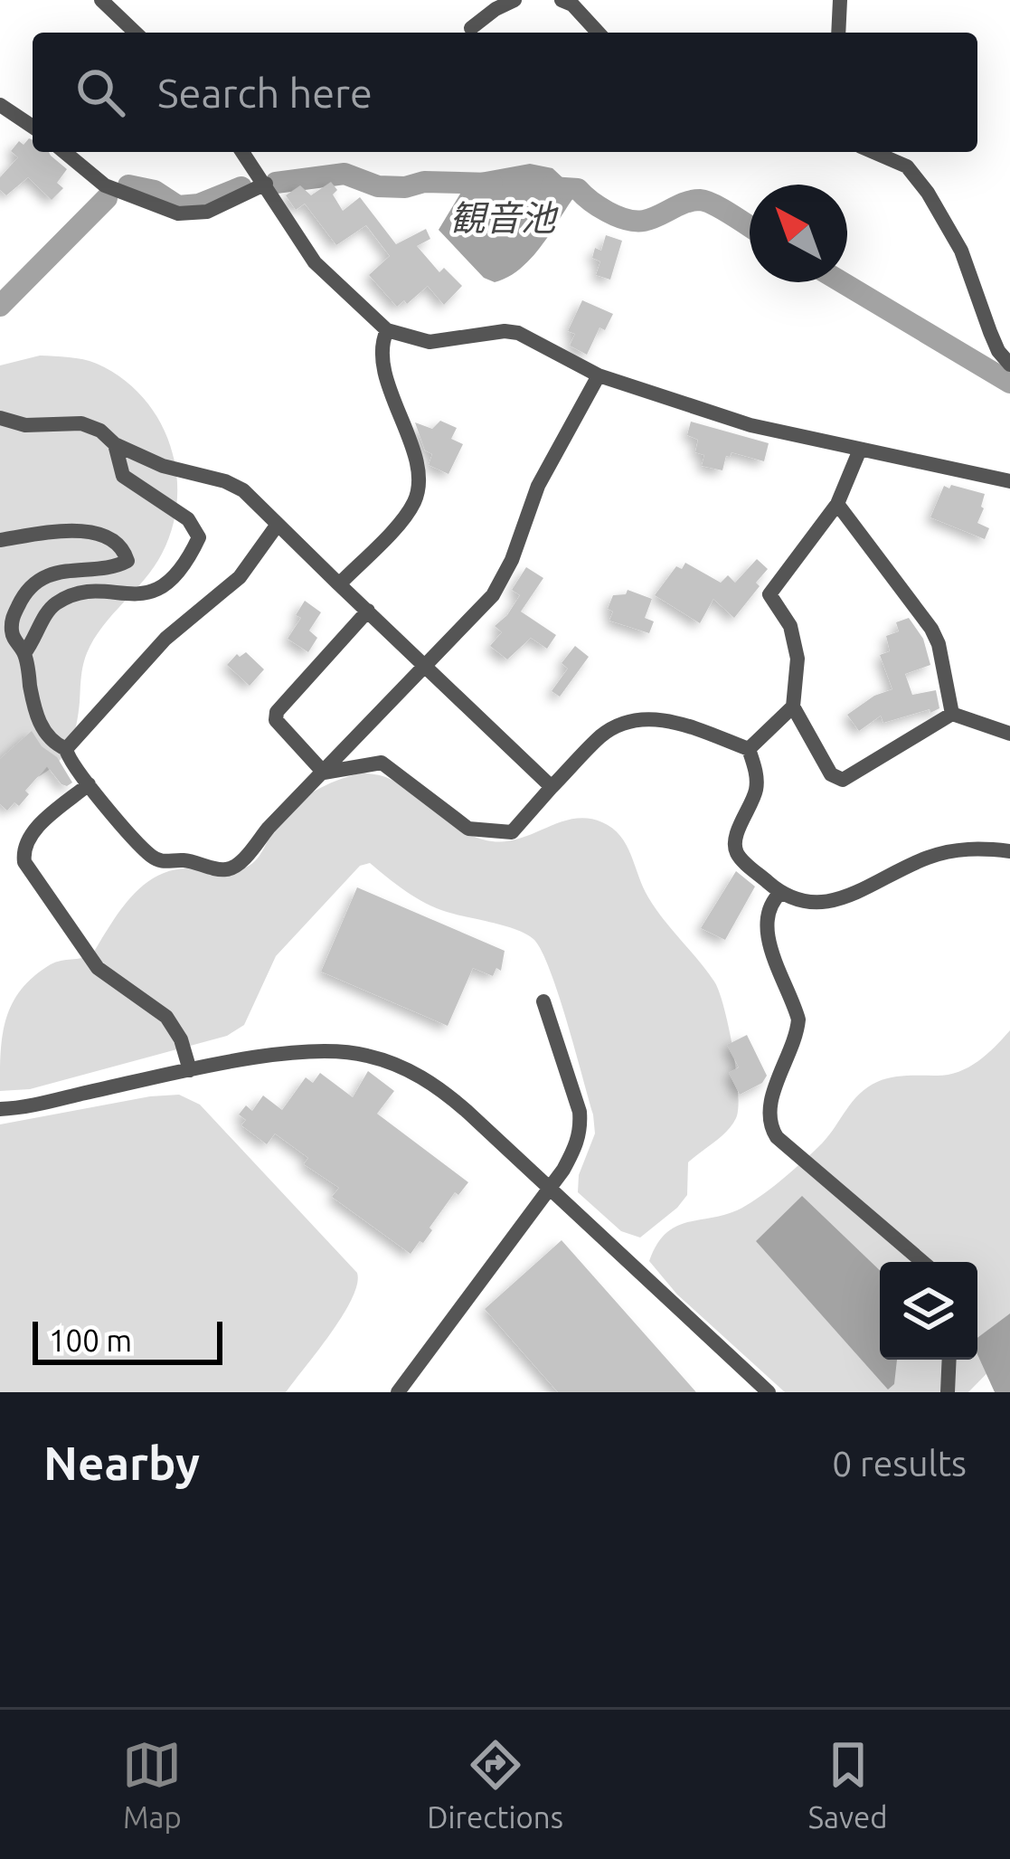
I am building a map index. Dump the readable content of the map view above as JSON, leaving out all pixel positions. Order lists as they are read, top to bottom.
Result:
{
  "water": ["観音池"],
  "scale_bar": "100 m",
  "north": "top left",
  "page": {
    "search": "Search here",
    "scale": "100 m",
    "heading": ["Nearby", "0 results"],
    "nav": ["Map", "Directions", "Saved"]
  }
}
